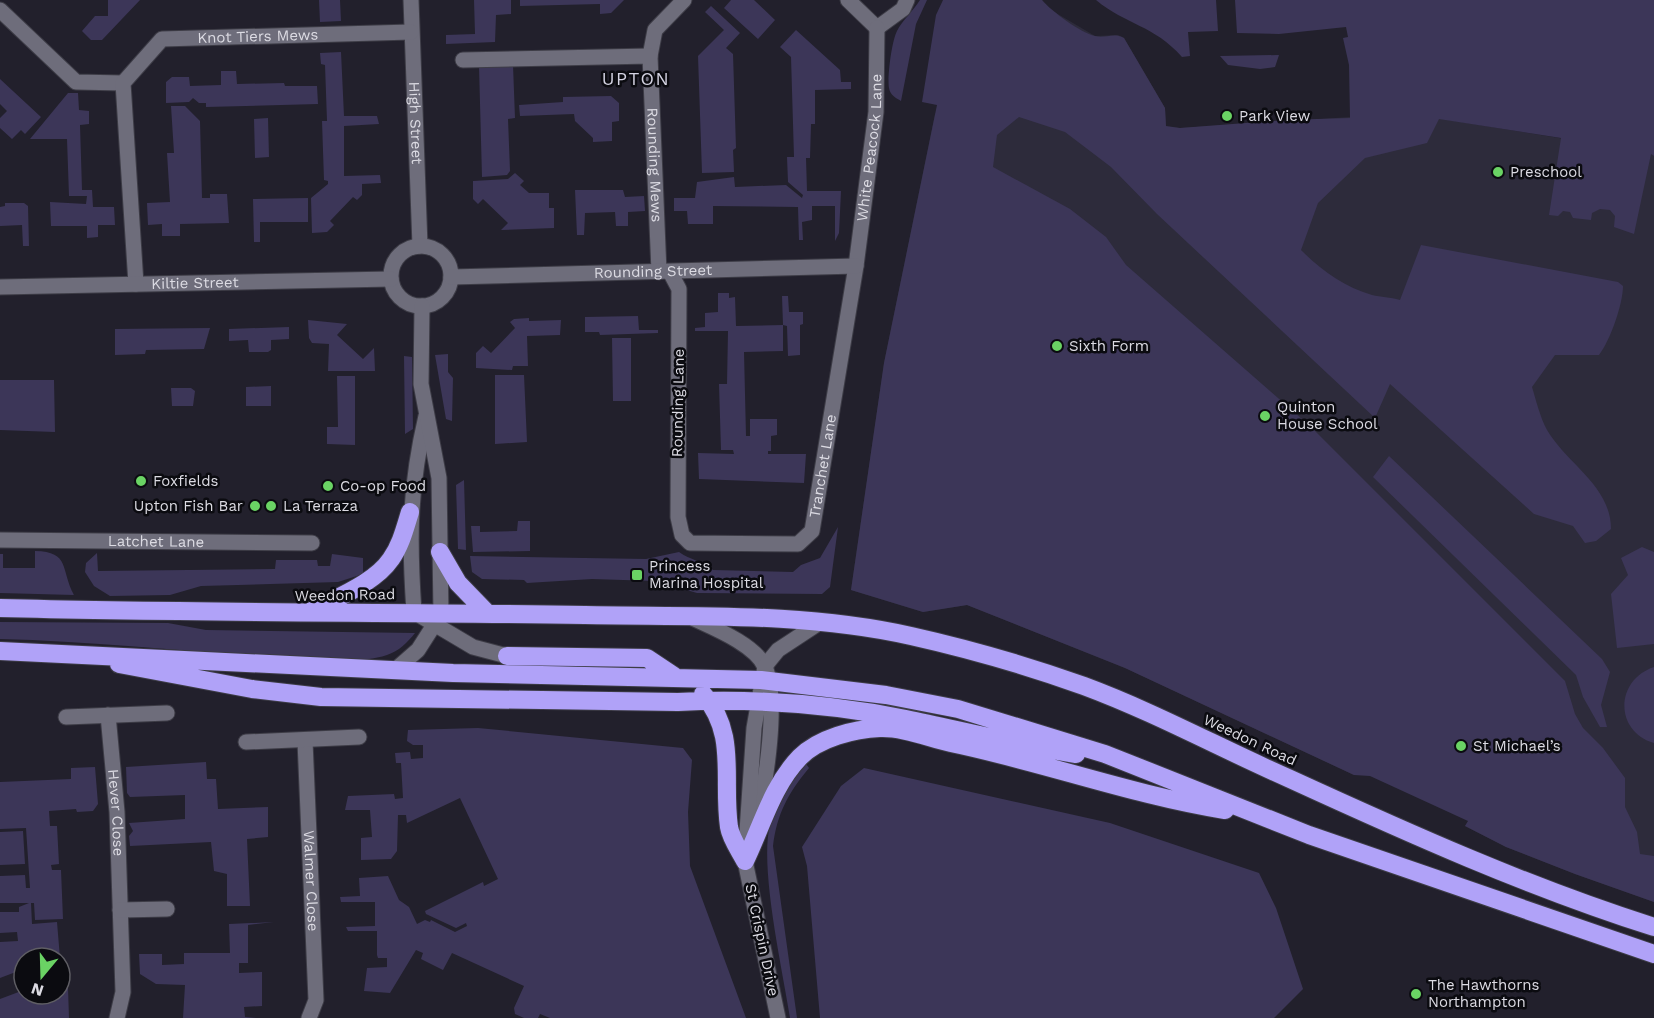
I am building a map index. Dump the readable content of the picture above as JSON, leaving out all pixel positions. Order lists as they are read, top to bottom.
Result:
{
  "streets": {
    "highway": ["Weedon Road"],
    "street": [
      "Knot Tiers Mews",
      "High Street",
      "White Peacock Lane",
      "Rounding Mews",
      "Rounding Street",
      "Kiltie Street",
      "Rounding Lane",
      "Tranchet Lane",
      "Latchet Lane",
      "Hever Close",
      "Walmer Close",
      "St Crispin Drive"
    ]
  },
  "crossings": [
    ["Knot Tiers Mews", "High Street"],
    ["High Street", "Rounding Street"],
    ["High Street", "Kiltie Street"],
    ["White Peacock Lane", "Rounding Street"],
    ["White Peacock Lane", "Tranchet Lane"],
    ["Rounding Mews", "Rounding Street"],
    ["Rounding Mews", "Rounding Lane"],
    ["Rounding Street", "Kiltie Street"],
    ["Rounding Street", "Rounding Lane"],
    ["Rounding Street", "Tranchet Lane"],
    ["Rounding Lane", "Tranchet Lane"]
  ],
  "districts": ["UPTON"],
  "places": {
    "other": [
      "Park View",
      "Preschool",
      "Sixth Form",
      "Quinton House School",
      "Foxfields",
      "Co-op Food",
      "Upton Fish Bar",
      "La Terraza",
      "St Michael’s",
      "The Hawthorns Northampton"
    ],
    "transit": ["Princess Marina Hospital"]
  },
  "north": "bottom"
}
